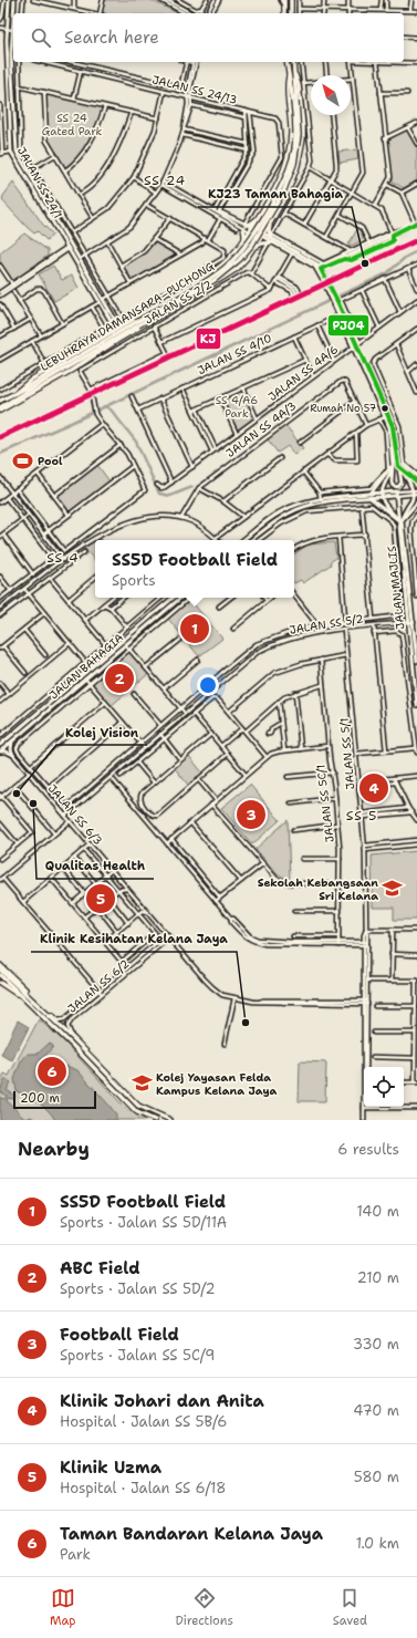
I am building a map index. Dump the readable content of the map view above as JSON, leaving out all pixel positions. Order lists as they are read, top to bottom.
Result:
{
  "streets": {
    "highway": ["LEBUHRAYA DAMANSARA–PUCHONG"],
    "main road": ["JALAN SS 24/1", "JALAN MAJLIS", "JALAN BAHAGIA"],
    "street": [
      "JALAN SS 24/13",
      "JALAN SS 2/2",
      "JALAN SS 4/10",
      "JALAN SS 4A/6",
      "JALAN SS 4A/3",
      "JALAN SS 5/2",
      "JALAN SS 5/1",
      "JALAN SS 5C/1",
      "JALAN SS 6/3",
      "JALAN SS 6/2"
    ]
  },
  "crossings": [
    ["JALAN MAJLIS", "JALAN SS 5/2"],
    ["JALAN SS 5/2", "JALAN SS 5/1"],
    ["JALAN SS 5/2", "JALAN SS 6/3"],
    ["JALAN SS 5/1", "JALAN SS 6/3"],
    ["JALAN SS 6/3", "JALAN SS 6/2"]
  ],
  "districts": ["SS 24", "SS 4", "SS 5"],
  "parks": ["SS 24 Gated Park", "SS 4/A6 Park"],
  "places": {
    "other": [
      "KJ23 Taman Bahagia",
      "Rumah No 57",
      "Kolej Vision",
      "Qualitas Health",
      "Klinik Kesihatan Kelana Jaya"
    ],
    "sports": ["Pool"],
    "school or university": ["Sekolah Kebangsaan Sri Kelana", "Kolej Yayasan Felda Kampus Kelana Jaya"]
  },
  "lines": ["transit line PJ04", "transit line KJ"],
  "scale_bar": "200 m",
  "north": "top left",
  "page": {
    "search": "Search here",
    "popup": ["SS5D Football Field", "Sports"],
    "pins": [
      "1",
      "2",
      "4",
      "3",
      "5",
      "6"
    ],
    "scale": "200 m",
    "heading": ["Nearby", "6 results"],
    "list": [
      {
        "mark": "1",
        "name": "SS5D Football Field",
        "note": "Sports · Jalan SS 5D/11A",
        "value": "140 m"
      },
      {
        "mark": "2",
        "name": "ABC Field",
        "note": "Sports · Jalan SS 5D/2",
        "value": "210 m"
      },
      {
        "mark": "3",
        "name": "Football Field",
        "note": "Sports · Jalan SS 5C/9",
        "value": "330 m"
      },
      {
        "mark": "4",
        "name": "Klinik Johari dan Anita",
        "note": "Hospital · Jalan SS 5B/6",
        "value": "470 m"
      },
      {
        "mark": "5",
        "name": "Klinik Uzma",
        "note": "Hospital · Jalan SS 6/18",
        "value": "580 m"
      },
      {
        "mark": "6",
        "name": "Taman Bandaran Kelana Jaya",
        "note": "Park",
        "value": "1.0 km"
      }
    ],
    "nav": ["Map", "Directions", "Saved"]
  }
}
